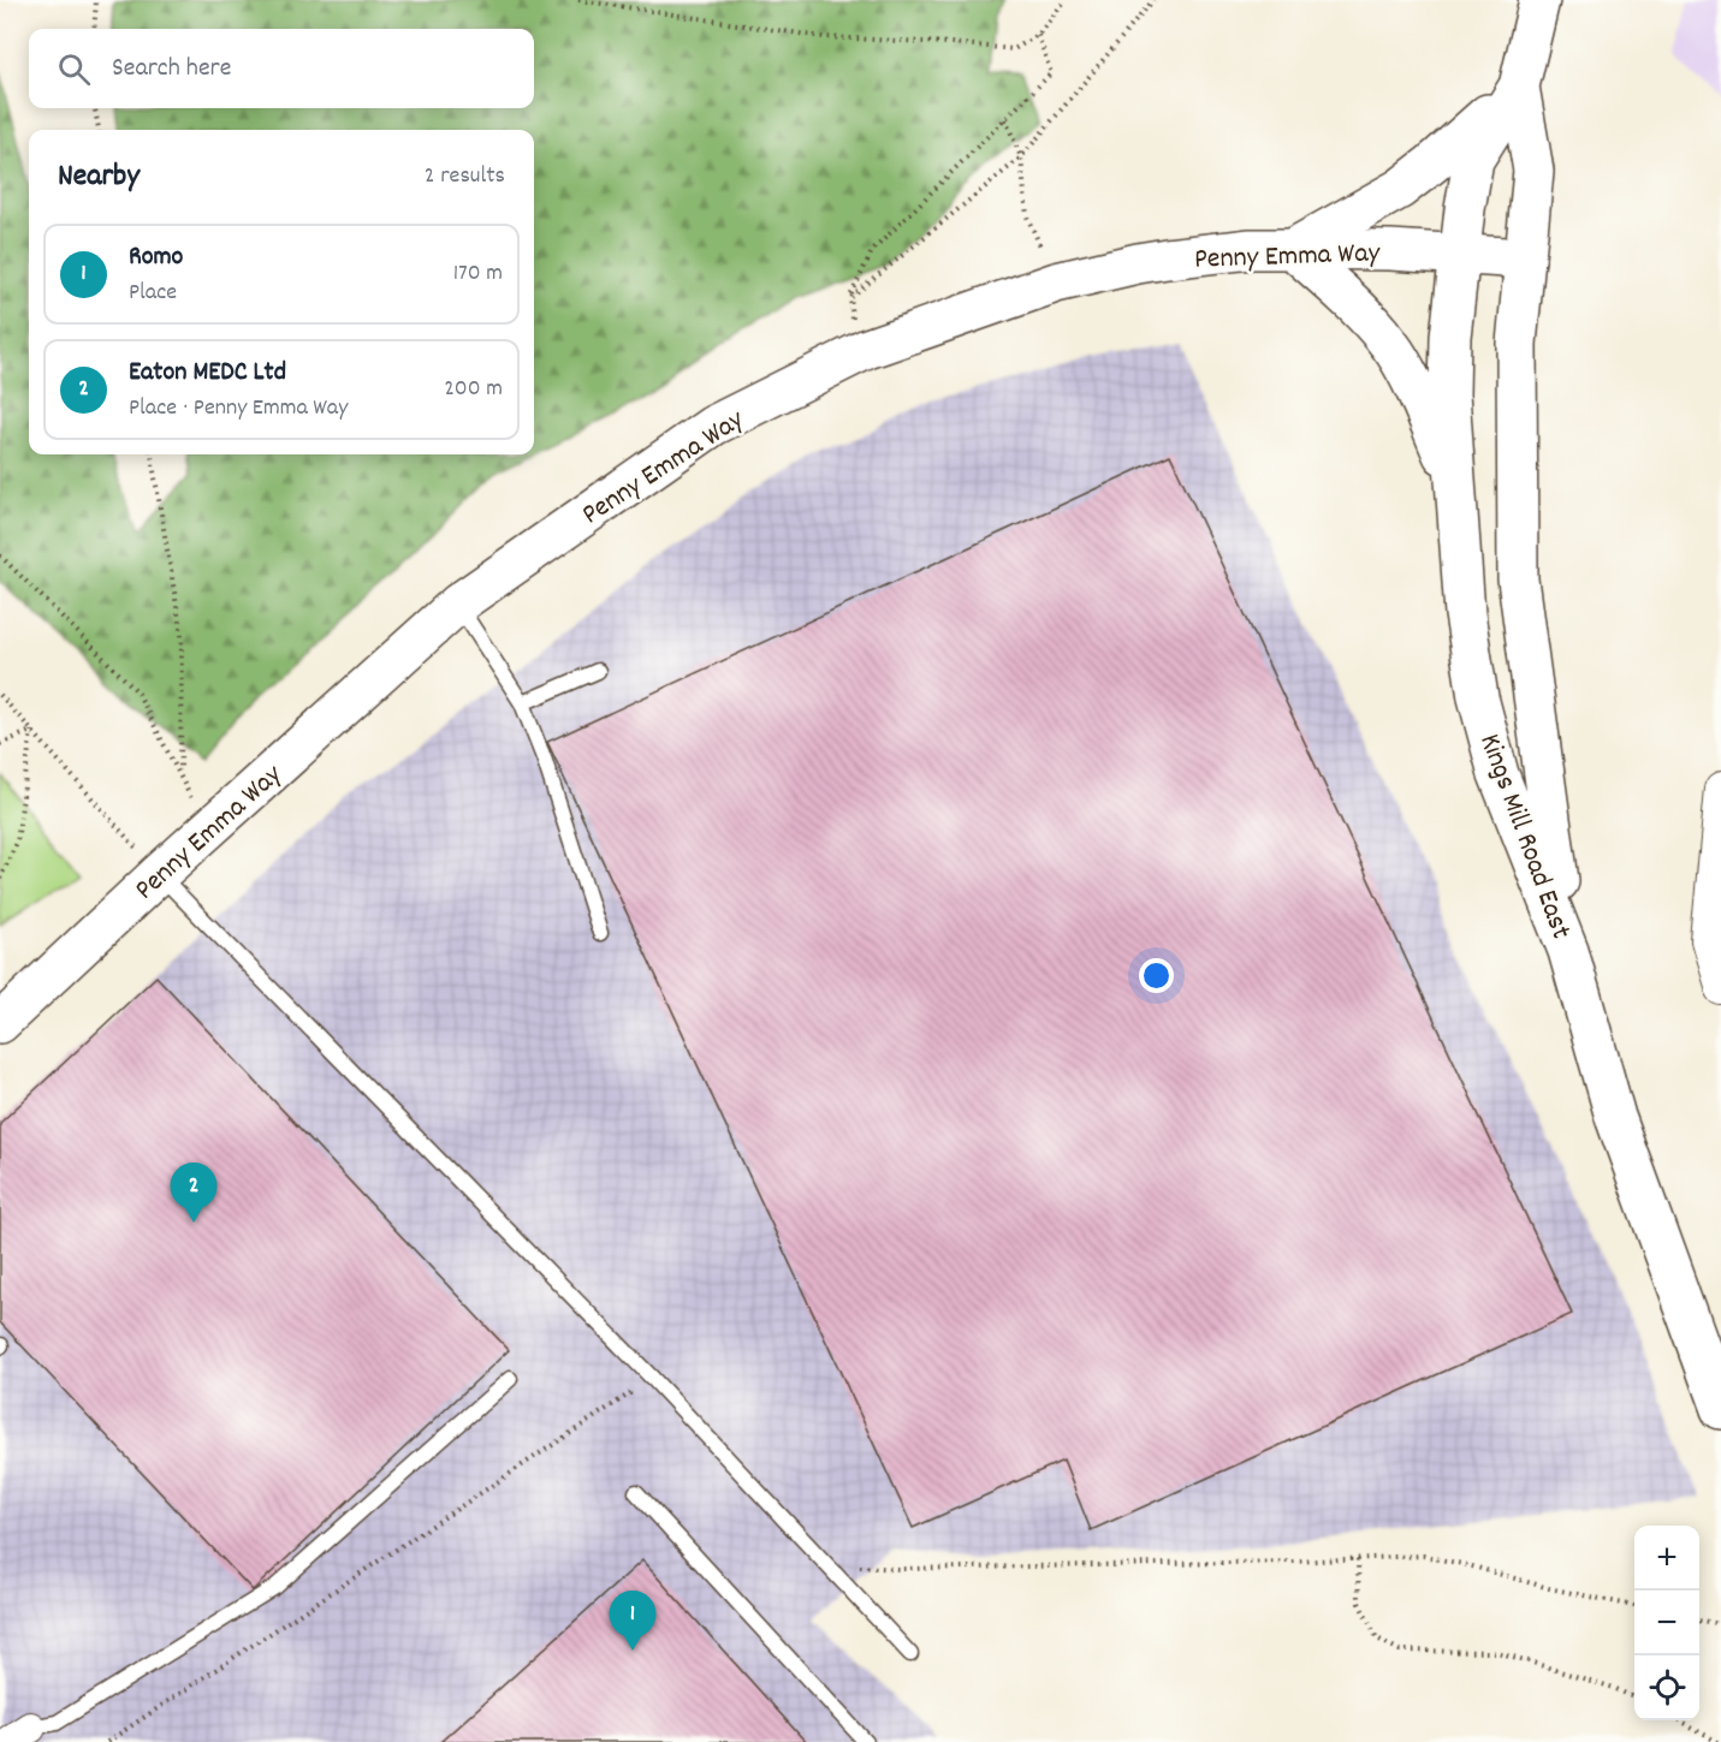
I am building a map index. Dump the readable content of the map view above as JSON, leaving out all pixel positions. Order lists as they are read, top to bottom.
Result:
{
  "streets": {
    "main road": ["Penny Emma Way", "Kings Mill Road East"]
  },
  "crossings": [
    ["Penny Emma Way", "Kings Mill Road East"]
  ],
  "page": {
    "search": "Search here",
    "heading": ["Nearby", "2 results"],
    "list": [
      {
        "mark": "1",
        "name": "Romo",
        "note": "Place",
        "value": "170 m"
      },
      {
        "mark": "2",
        "name": "Eaton MEDC Ltd",
        "note": "Place · Penny Emma Way",
        "value": "200 m"
      }
    ],
    "pins": ["2", "1"],
    "map_buttons": ["+", "−"]
  }
}
